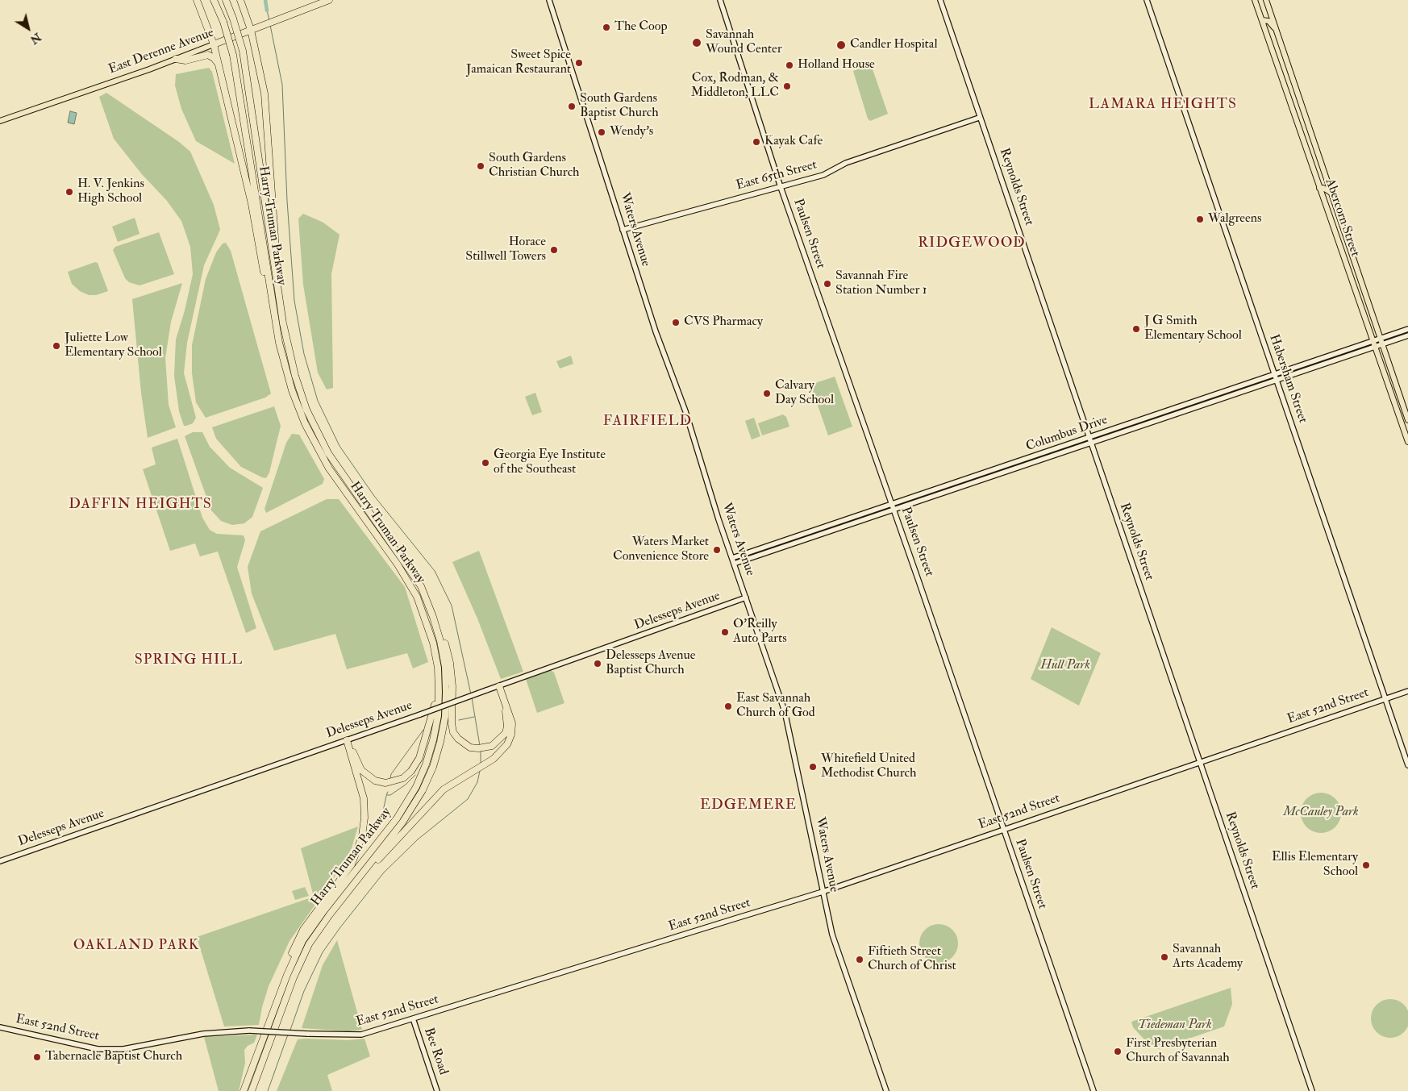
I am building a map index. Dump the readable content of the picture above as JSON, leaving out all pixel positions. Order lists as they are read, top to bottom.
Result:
{
  "streets": {
    "highway": ["East Derenne Avenue", "Harry Truman Parkway"],
    "main road": ["Abercorn Street"],
    "street": [
      "East 65th Street",
      "Reynolds Street",
      "Waters Avenue",
      "Paulsen Street",
      "Habersham Street",
      "Columbus Drive",
      "Delesseps Avenue",
      "East 52nd Street",
      "Bee Road"
    ]
  },
  "crossings": [
    ["East 65th Street", "Reynolds Street"],
    ["East 65th Street", "Waters Avenue"],
    ["East 65th Street", "Paulsen Street"],
    ["Reynolds Street", "Columbus Drive"],
    ["Reynolds Street", "East 52nd Street"],
    ["Abercorn Street", "Columbus Drive"],
    ["Waters Avenue", "Columbus Drive"],
    ["Waters Avenue", "Delesseps Avenue"],
    ["Waters Avenue", "East 52nd Street"],
    ["Paulsen Street", "Columbus Drive"],
    ["Paulsen Street", "East 52nd Street"],
    ["Habersham Street", "Columbus Drive"],
    ["Habersham Street", "East 52nd Street"],
    ["East 52nd Street", "Bee Road"]
  ],
  "districts": [
    "LAMARA HEIGHTS",
    "RIDGEWOOD",
    "FAIRFIELD",
    "DAFFIN HEIGHTS",
    "SPRING HILL",
    "EDGEMERE",
    "OAKLAND PARK"
  ],
  "parks": ["Hull Park", "McCauley Park", "Tiedeman Park"],
  "places": [
    "The Coop",
    "Savannah Wound Center",
    "Candler Hospital",
    "Sweet Spice Jamaican Restaurant",
    "Holland House",
    "Cox, Rodman, & Middleton, LLC",
    "South Gardens Baptist Church",
    "Wendy's",
    "Kayak Cafe",
    "South Gardens Christian Church",
    "H. V. Jenkins High School",
    "Walgreens",
    "Horace Stillwell Towers",
    "Savannah Fire Station Number 1",
    "CVS Pharmacy",
    "J G Smith Elementary School",
    "Juliette Low Elementary School",
    "Calvary Day School",
    "Georgia Eye Institute of the Southeast",
    "Waters Market Convenience Store",
    "O'Reilly Auto Parts",
    "Delesseps Avenue Baptist Church",
    "East Savannah Church of God",
    "Whitefield United Methodist Church",
    "Ellis Elementary School",
    "Savannah Arts Academy",
    "Fiftieth Street Church of Christ",
    "First Presbyterian Church of Savannah",
    "Tabernacle Baptist Church"
  ],
  "north": "bottom right"
}
